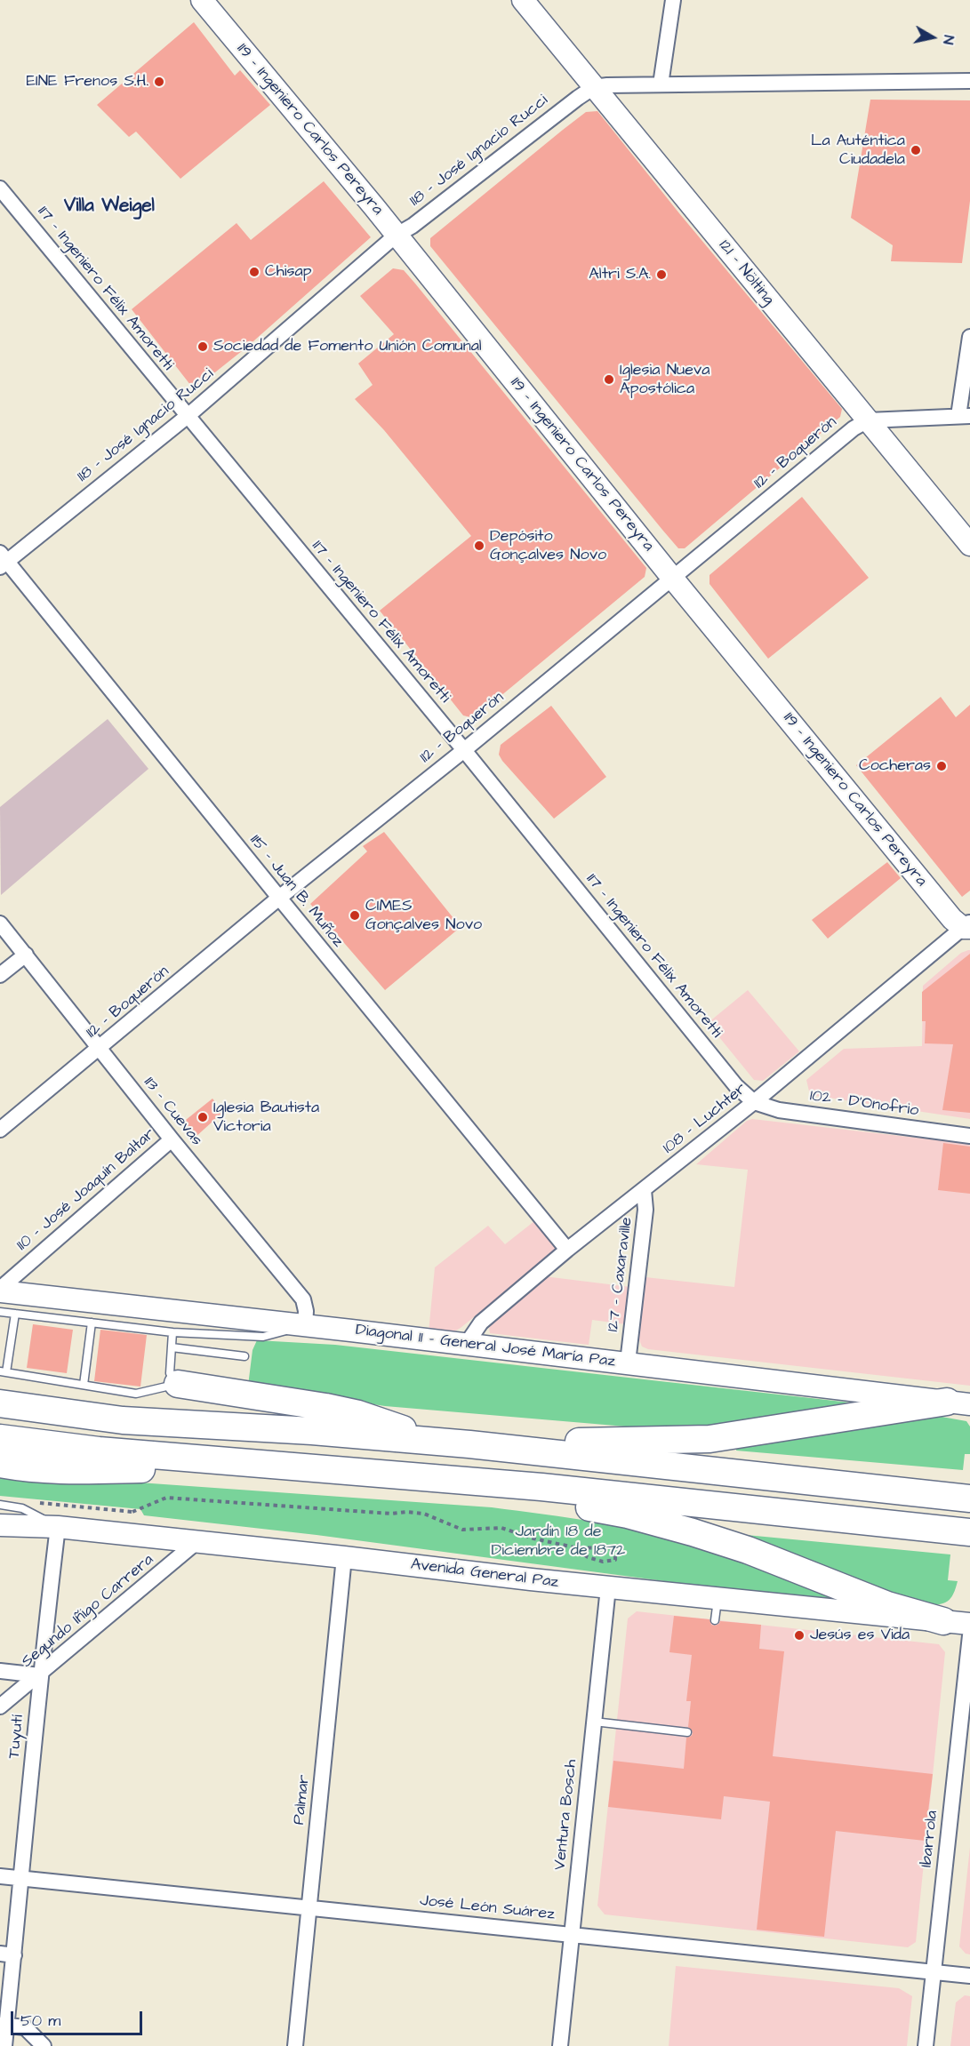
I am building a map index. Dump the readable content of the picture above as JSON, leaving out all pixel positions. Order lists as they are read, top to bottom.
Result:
{
  "streets": {
    "street": [
      "119 - Ingeniero Carlos Pereyra",
      "118 - José Ignacio Rucci",
      "121 - Nölting",
      "117 - Ingeniero Félix Amoretti",
      "112 - Boquerón",
      "115 - Juan B. Muñoz",
      "102 - D'Onofrio",
      "113 - Cuevas",
      "108 - Luchter",
      "110 - José Joaquín Baltar",
      "127 - Caxaraville",
      "Diagonal 11 - General José María Paz",
      "Avenida General Paz",
      "Segundo Iñigo Carrera",
      "Tuyutí",
      "Palmar",
      "Ventura Bosch",
      "Ibarrola",
      "José León Suárez"
    ]
  },
  "crossings": [
    ["119 - Ingeniero Carlos Pereyra", "118 - José Ignacio Rucci"],
    ["119 - Ingeniero Carlos Pereyra", "112 - Boquerón"],
    ["119 - Ingeniero Carlos Pereyra", "108 - Luchter"],
    ["118 - José Ignacio Rucci", "121 - Nölting"],
    ["118 - José Ignacio Rucci", "117 - Ingeniero Félix Amoretti"],
    ["118 - José Ignacio Rucci", "115 - Juan B. Muñoz"],
    ["121 - Nölting", "112 - Boquerón"],
    ["117 - Ingeniero Félix Amoretti", "112 - Boquerón"],
    ["117 - Ingeniero Félix Amoretti", "102 - D'Onofrio"],
    ["117 - Ingeniero Félix Amoretti", "108 - Luchter"],
    ["112 - Boquerón", "115 - Juan B. Muñoz"],
    ["112 - Boquerón", "113 - Cuevas"],
    ["115 - Juan B. Muñoz", "108 - Luchter"],
    ["102 - D'Onofrio", "108 - Luchter"],
    ["113 - Cuevas", "110 - José Joaquín Baltar"],
    ["113 - Cuevas", "Diagonal 11 - General José María Paz"],
    ["108 - Luchter", "127 - Caxaraville"],
    ["108 - Luchter", "Diagonal 11 - General José María Paz"],
    ["110 - José Joaquín Baltar", "Diagonal 11 - General José María Paz"],
    ["127 - Caxaraville", "Diagonal 11 - General José María Paz"],
    ["Avenida General Paz", "Segundo Iñigo Carrera"],
    ["Avenida General Paz", "Tuyutí"],
    ["Avenida General Paz", "Palmar"],
    ["Avenida General Paz", "Ventura Bosch"],
    ["Segundo Iñigo Carrera", "Tuyutí"],
    ["Tuyutí", "José León Suárez"],
    ["Palmar", "José León Suárez"],
    ["Ventura Bosch", "José León Suárez"],
    ["Ibarrola", "José León Suárez"]
  ],
  "districts": ["Villa Weigel"],
  "parks": ["Jardín 18 de Diciembre de 1872"],
  "places": [
    "EINE Frenos S.H.",
    "La Auténtica Ciudadela",
    "Chisap",
    "Altri S.A.",
    "Sociedad de Fomento Unión Comunal",
    "Iglesia Nueva Apostólica",
    "Depósito Gonçalves Novo",
    "Cocheras",
    "CIMES Gonçalves Novo",
    "Iglesia Bautista Victoria",
    "Jesús es Vida"
  ],
  "scale_bar": "50 m",
  "north": "right"
}
